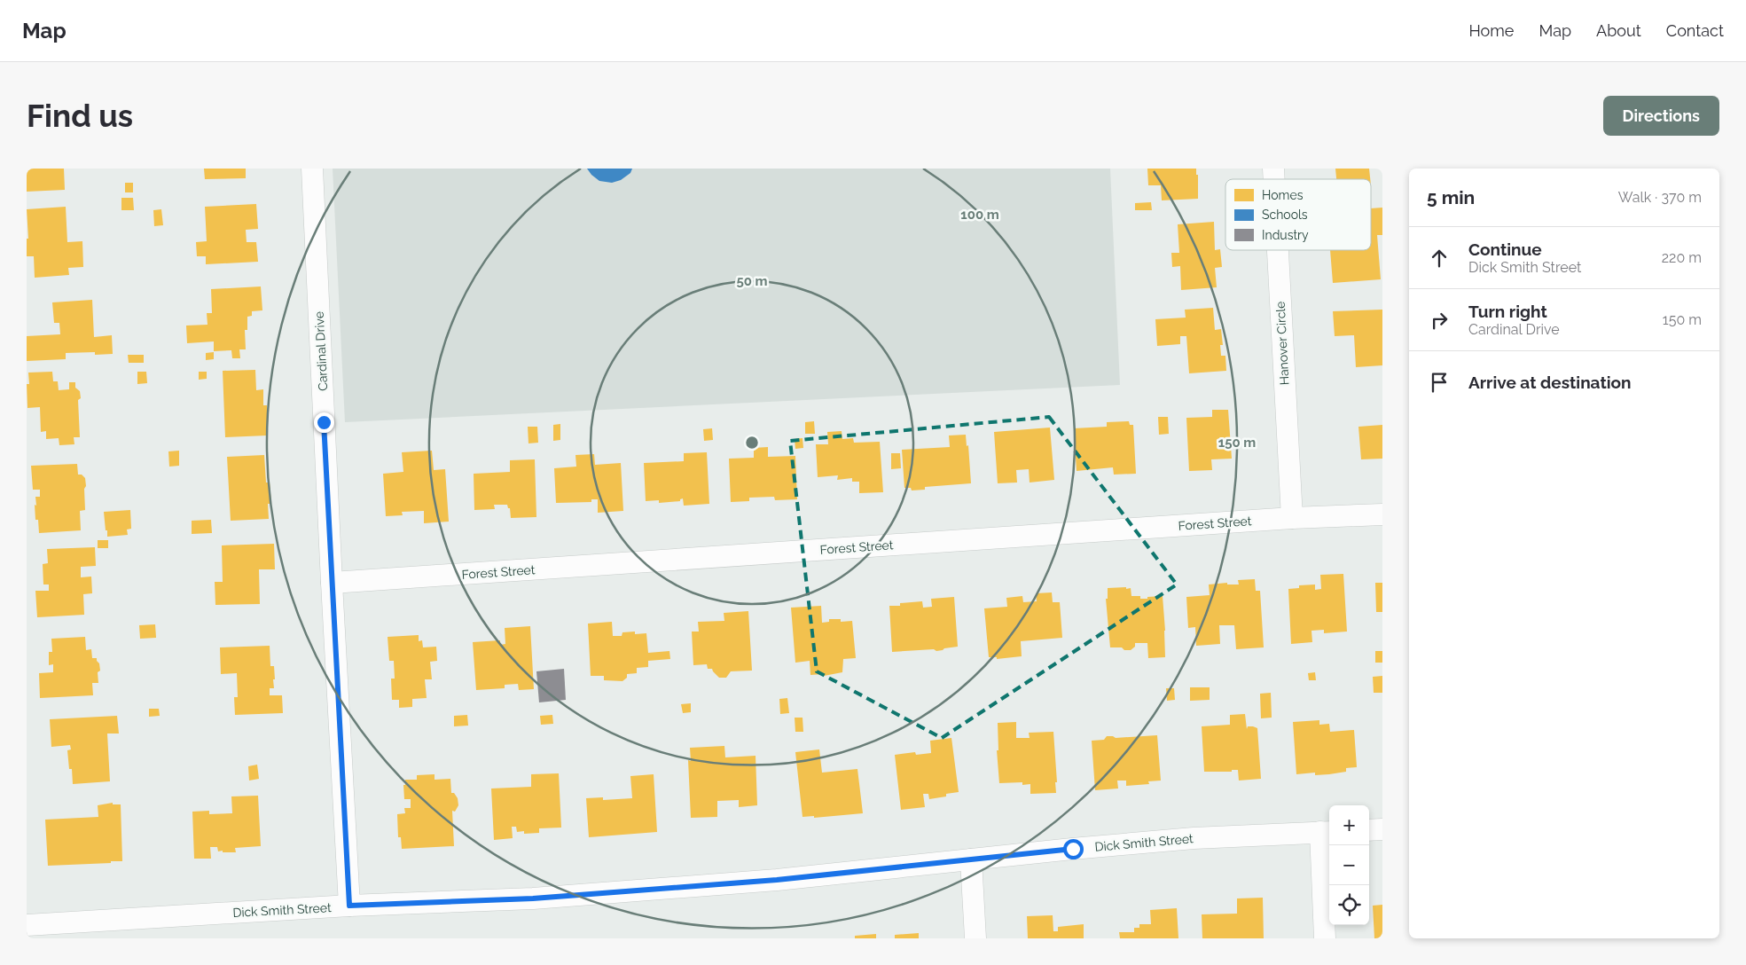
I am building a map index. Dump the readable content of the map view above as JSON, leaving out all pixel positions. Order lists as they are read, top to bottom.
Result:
{
  "streets": {
    "street": [
      "Hanover Circle",
      "Cardinal Drive",
      "Forest Street",
      "Dick Smith Street"
    ]
  },
  "crossings": [
    ["Hanover Circle", "Forest Street"],
    ["Cardinal Drive", "Forest Street"],
    ["Cardinal Drive", "Dick Smith Street"]
  ],
  "legend": ["Homes", "Schools", "Industry"],
  "page": {
    "header": "Map",
    "nav": [
      "Home",
      "Map",
      "About",
      "Contact"
    ],
    "buttons": "Directions",
    "title": "Find us",
    "heading": ["5 min", "Walk · 370 m"],
    "list": [
      ["Continue", "Dick Smith Street", "220 m"],
      ["Turn right", "Cardinal Drive", "150 m"],
      "Arrive at destination"
    ],
    "map_buttons": ["+", "−"]
  },
  "rings": ["100 m", "50 m", "150 m"]
}
